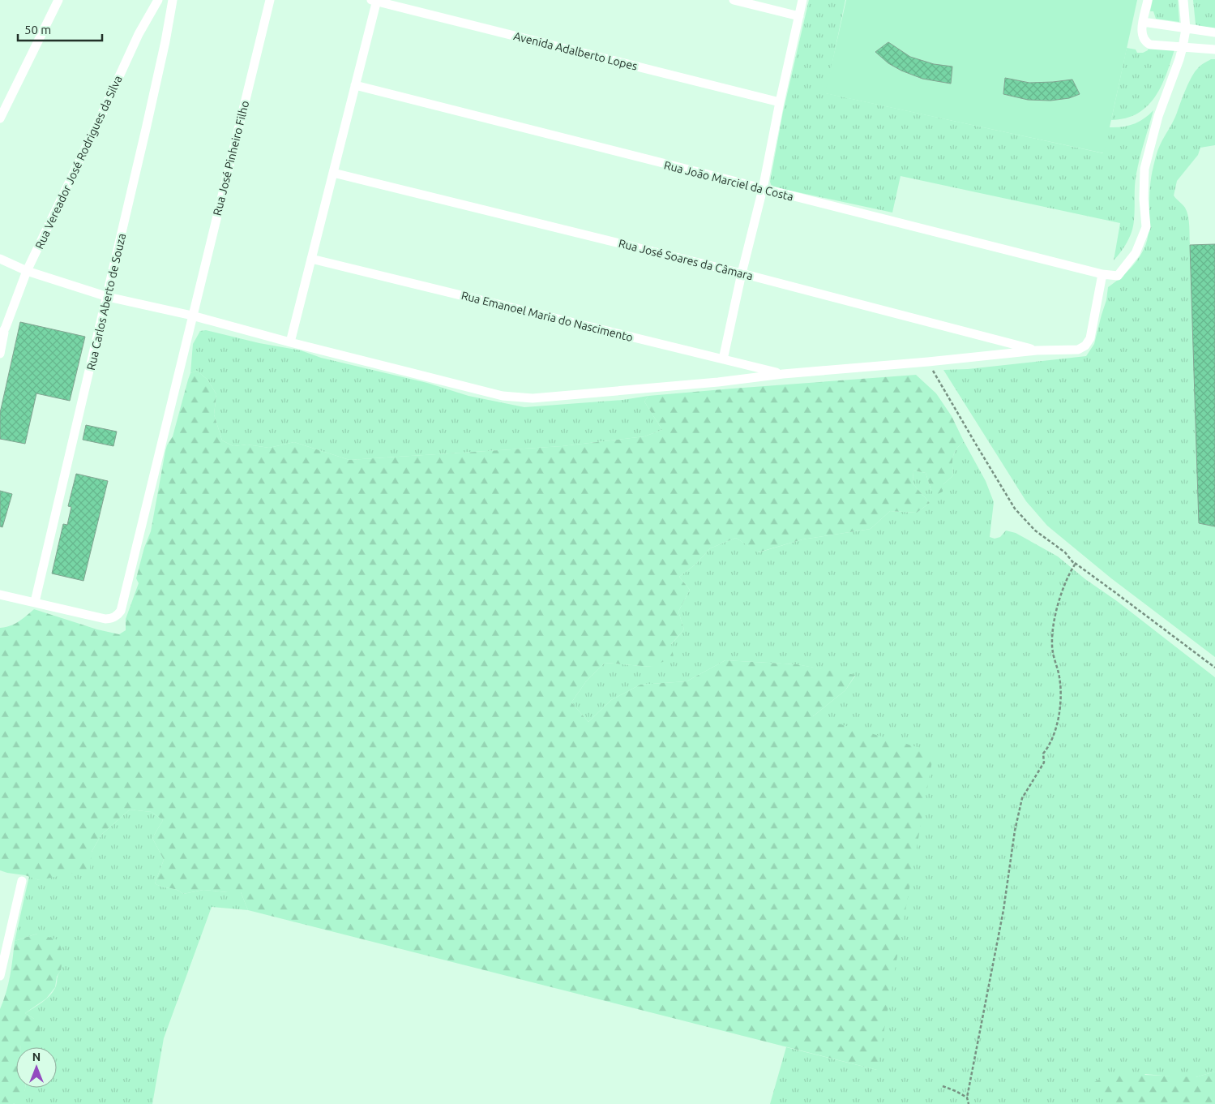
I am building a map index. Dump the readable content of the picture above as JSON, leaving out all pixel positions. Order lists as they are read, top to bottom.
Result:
{
  "streets": {
    "street": [
      "Avenida Adalberto Lopes",
      "Rua José Pinheiro Filho",
      "Rua Vereador José Rodrigues da Silva",
      "Rua João Marciel da Costa",
      "Rua José Soares da Câmara",
      "Rua Carlos Aberto de Souza",
      "Rua Emanoel Maria do Nascimento"
    ]
  },
  "crossings": [
    ["Rua José Pinheiro Filho", "Rua Carlos Aberto de Souza"]
  ],
  "scale_bar": "50 m",
  "north": "top"
}
